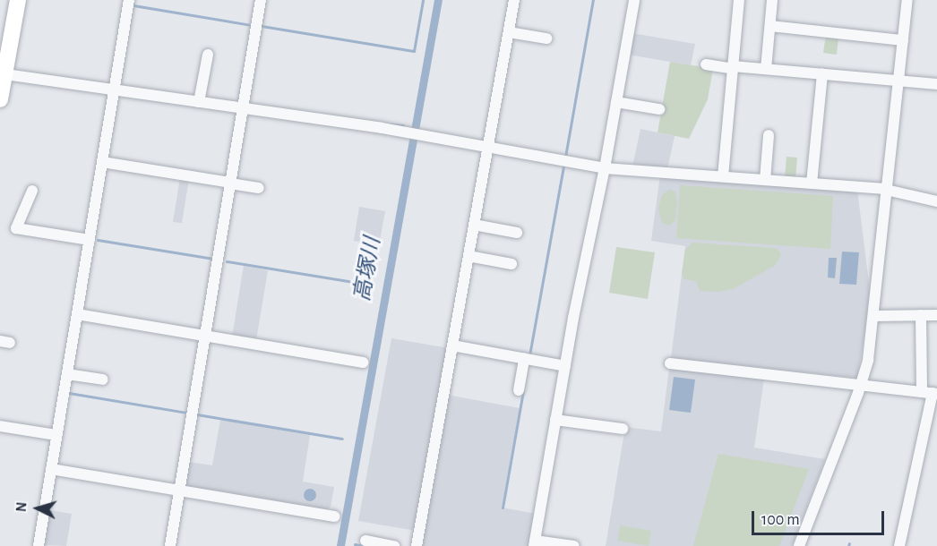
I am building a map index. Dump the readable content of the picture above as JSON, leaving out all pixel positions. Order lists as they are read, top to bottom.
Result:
{
  "water": ["高塚川"],
  "scale_bar": "100 m",
  "north": "left"
}
